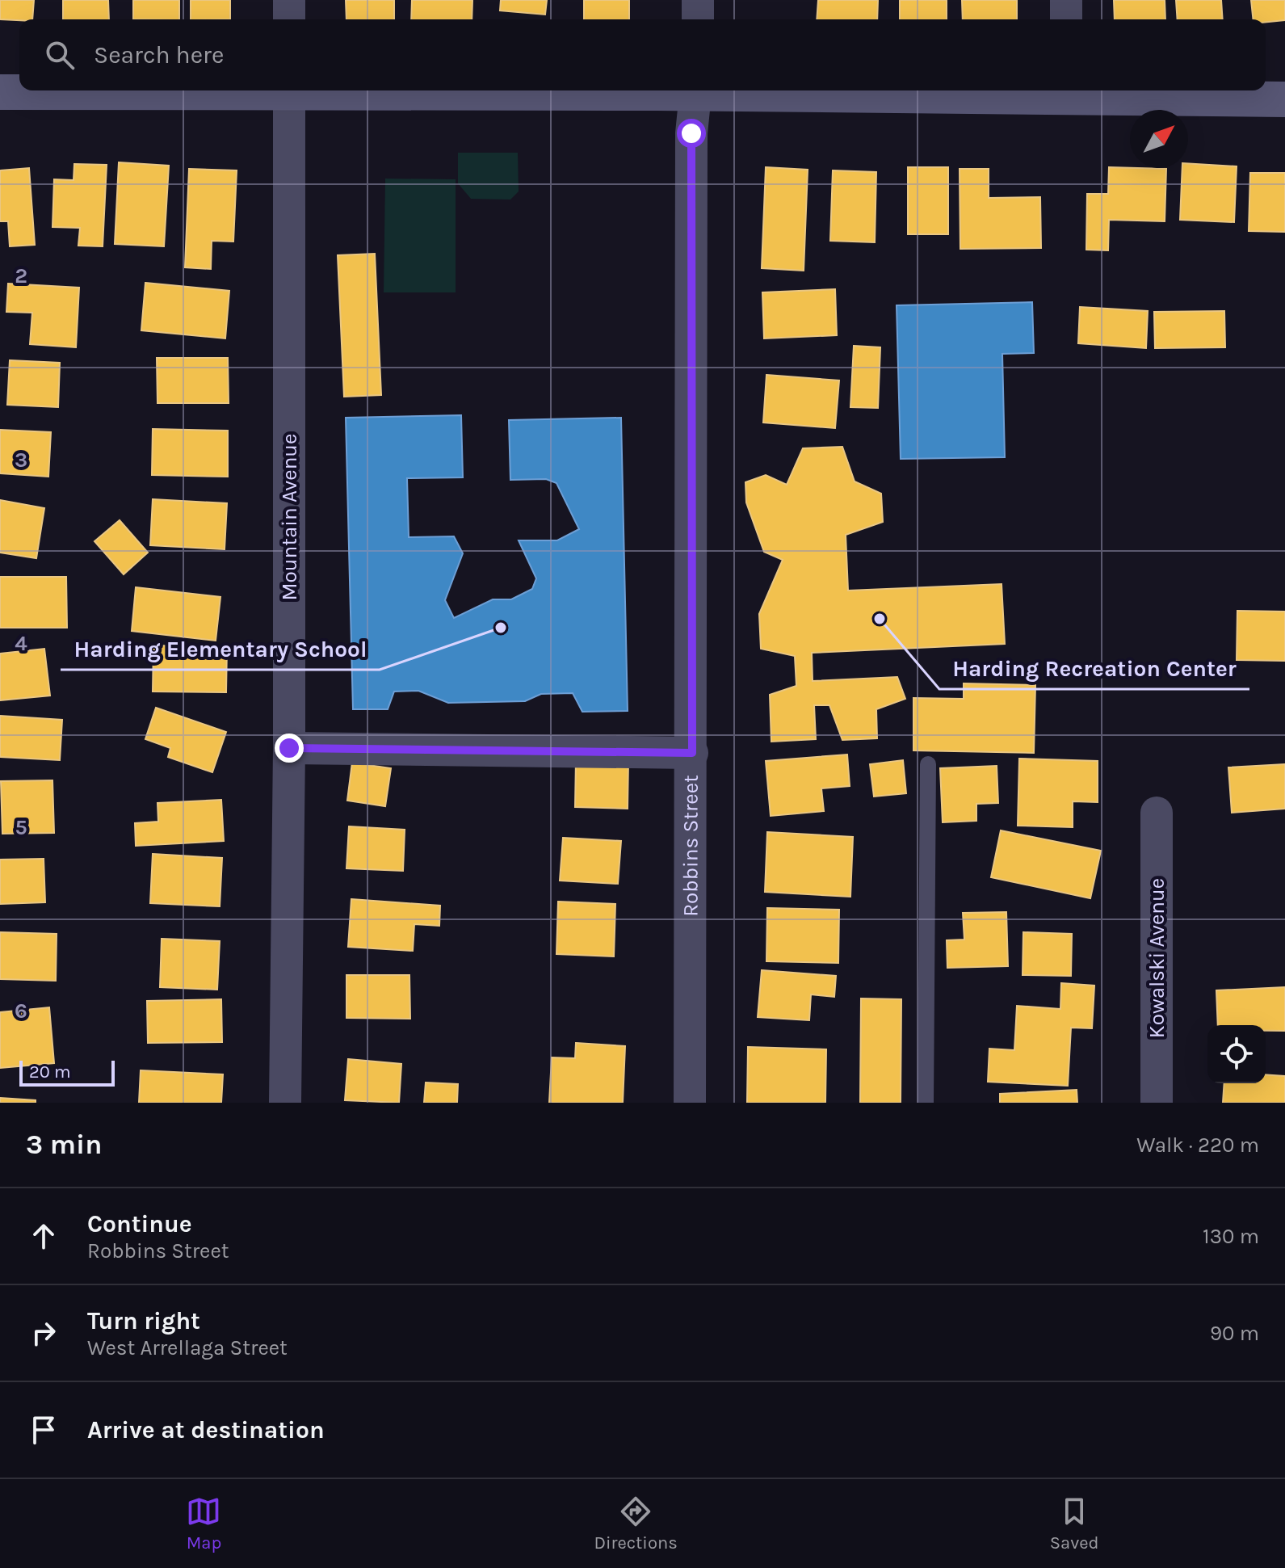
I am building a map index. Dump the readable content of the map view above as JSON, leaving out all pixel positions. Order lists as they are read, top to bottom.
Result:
{
  "streets": {
    "street": ["Mountain Avenue", "Robbins Street", "Kowalski Avenue"]
  },
  "places": ["Harding Recreation Center", "Harding Elementary School"],
  "scale_bar": "20 m",
  "north": "top right",
  "page": {
    "search": "Search here",
    "scale": "20 m",
    "heading": ["3 min", "Walk · 220 m"],
    "list": [
      ["Continue", "Robbins Street", "130 m"],
      ["Turn right", "West Arrellaga Street", "90 m"],
      "Arrive at destination"
    ],
    "nav": ["Map", "Directions", "Saved"]
  },
  "grid": {
    "rows": [
      "2",
      "3",
      "4",
      "5",
      "6"
    ]
  }
}
